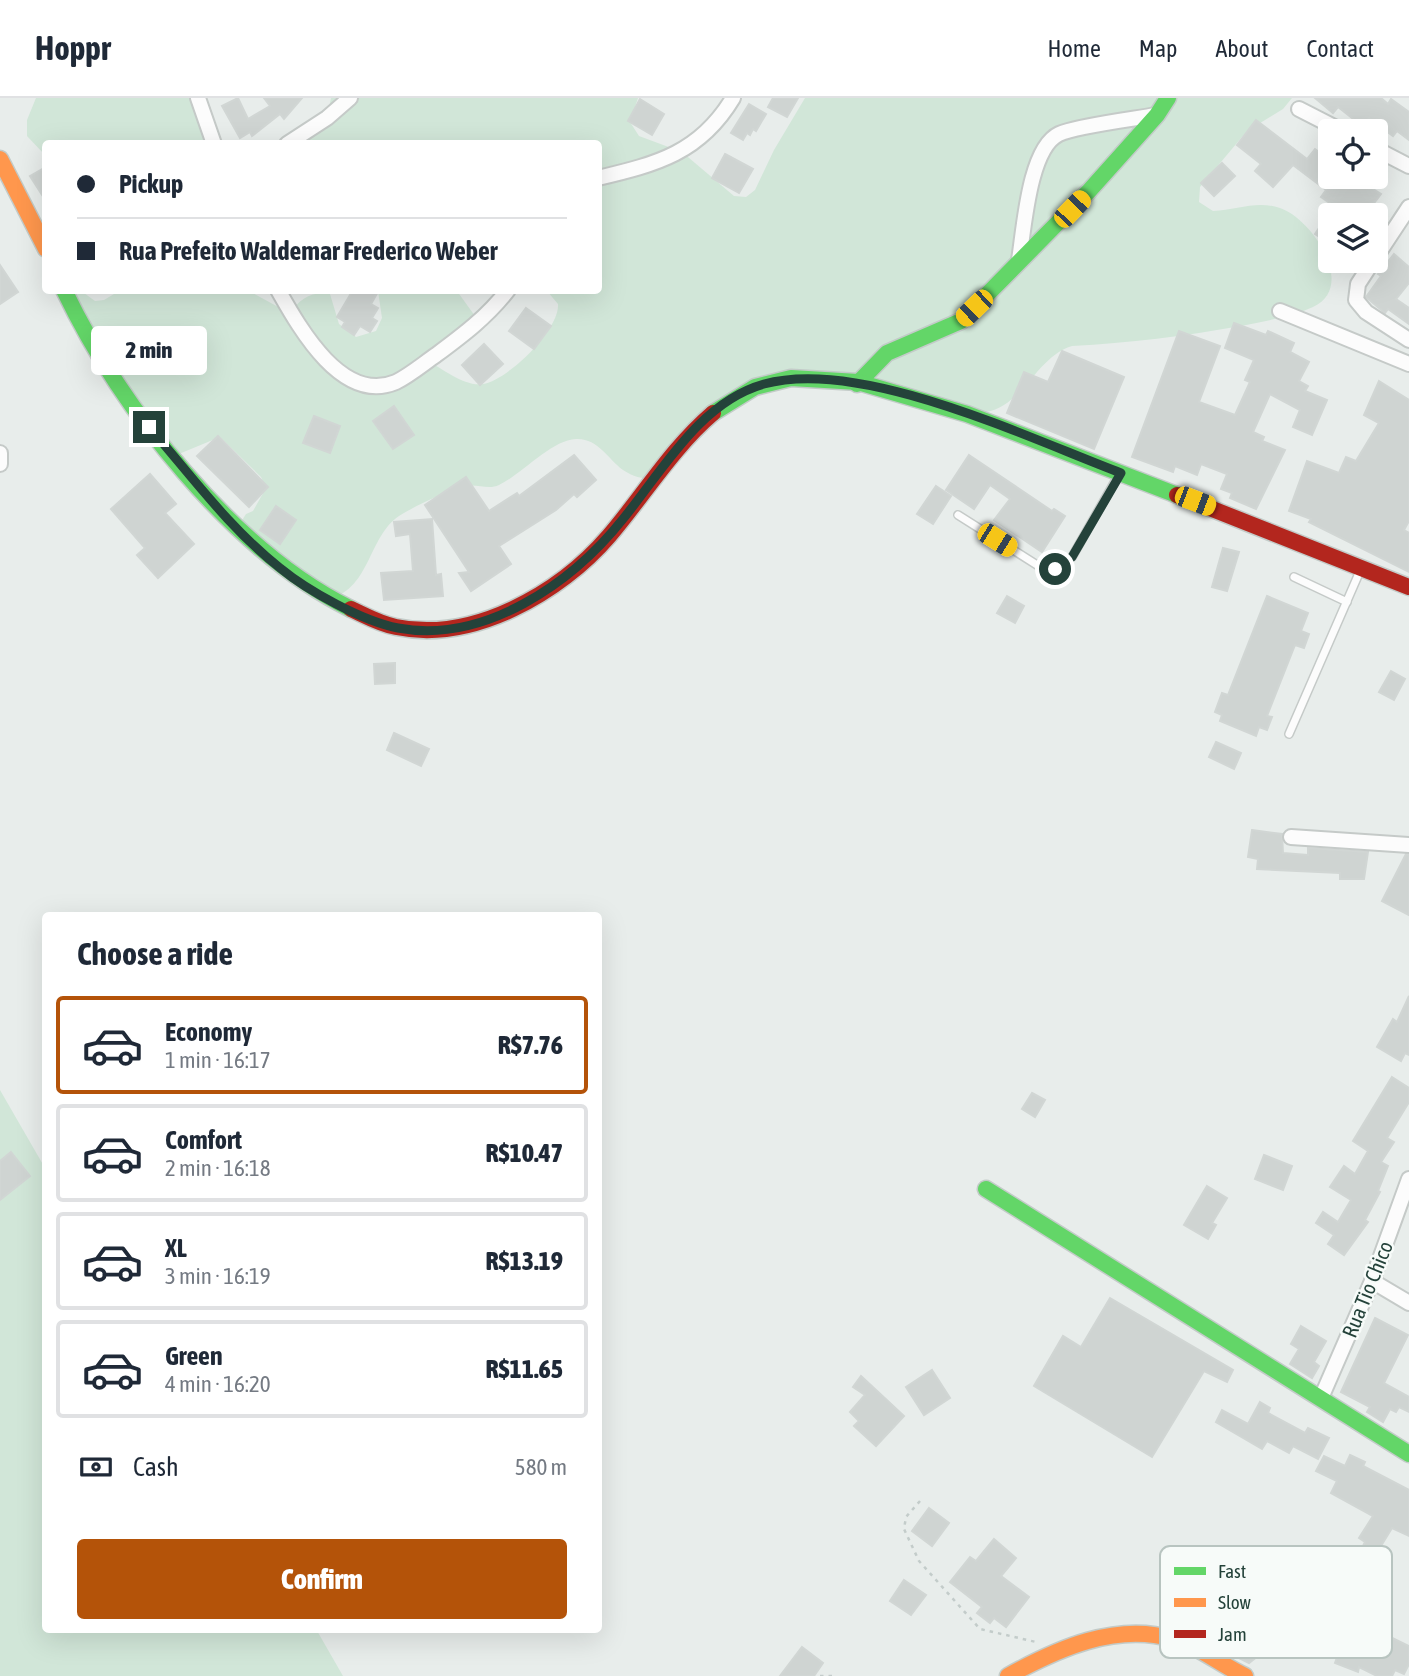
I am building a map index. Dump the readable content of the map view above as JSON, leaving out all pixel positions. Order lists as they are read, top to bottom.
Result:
{
  "streets": {
    "street": ["Rua Tio Chico"]
  },
  "legend": ["Fast", "Slow", "Jam"],
  "page": {
    "header": "Hoppr",
    "nav": [
      "Home",
      "Map",
      "About",
      "Contact"
    ],
    "banner": ["Pickup", "Rua Prefeito Waldemar Frederico Weber"],
    "bubble": "2 min",
    "heading": "Choose a ride",
    "list": [
      {
        "name": "Economy",
        "note": "1 min · 16:17",
        "value": "R$7.76"
      },
      {
        "name": "Comfort",
        "note": "2 min · 16:18",
        "value": "R$10.47"
      },
      {
        "name": "XL",
        "note": "3 min · 16:19",
        "value": "R$13.19"
      },
      {
        "name": "Green",
        "note": "4 min · 16:20",
        "value": "R$11.65"
      }
    ],
    "pay": ["Cash", "580 m"],
    "buttons": "Confirm"
  }
}
